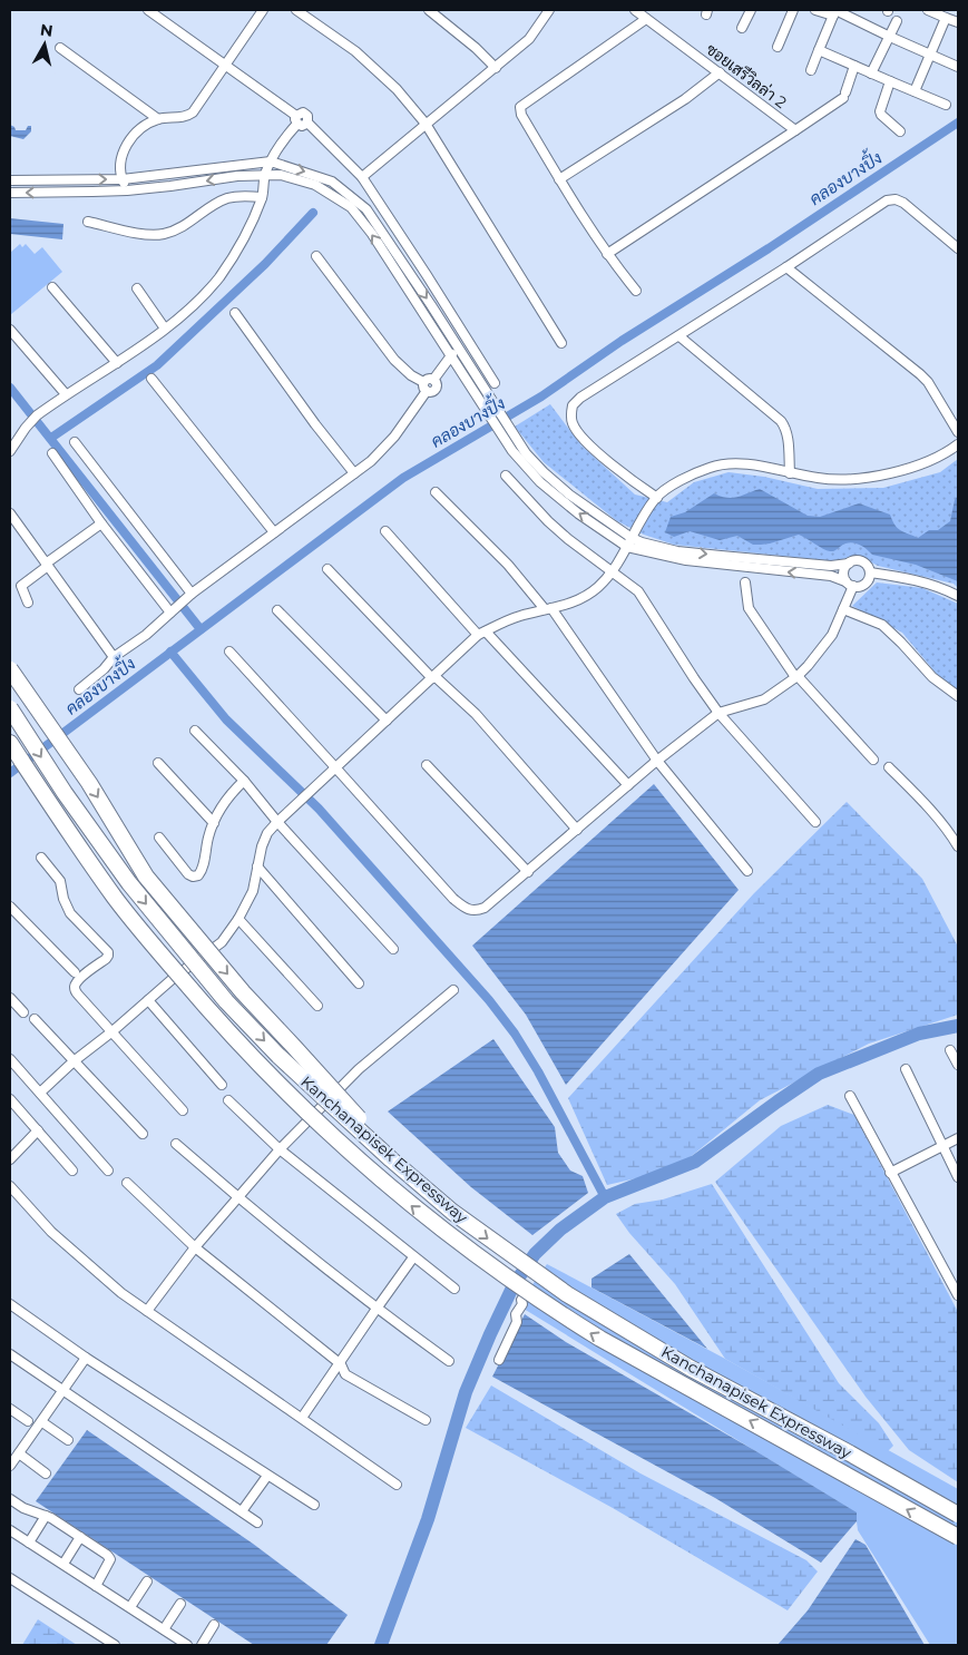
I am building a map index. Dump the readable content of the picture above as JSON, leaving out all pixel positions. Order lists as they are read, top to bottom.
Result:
{
  "streets": {
    "highway": ["Kanchanapisek Expressway"],
    "street": ["ซอยเสรีวิลล่า 2"]
  },
  "water": ["คลองบางปิ้ง"],
  "north": "top"
}
